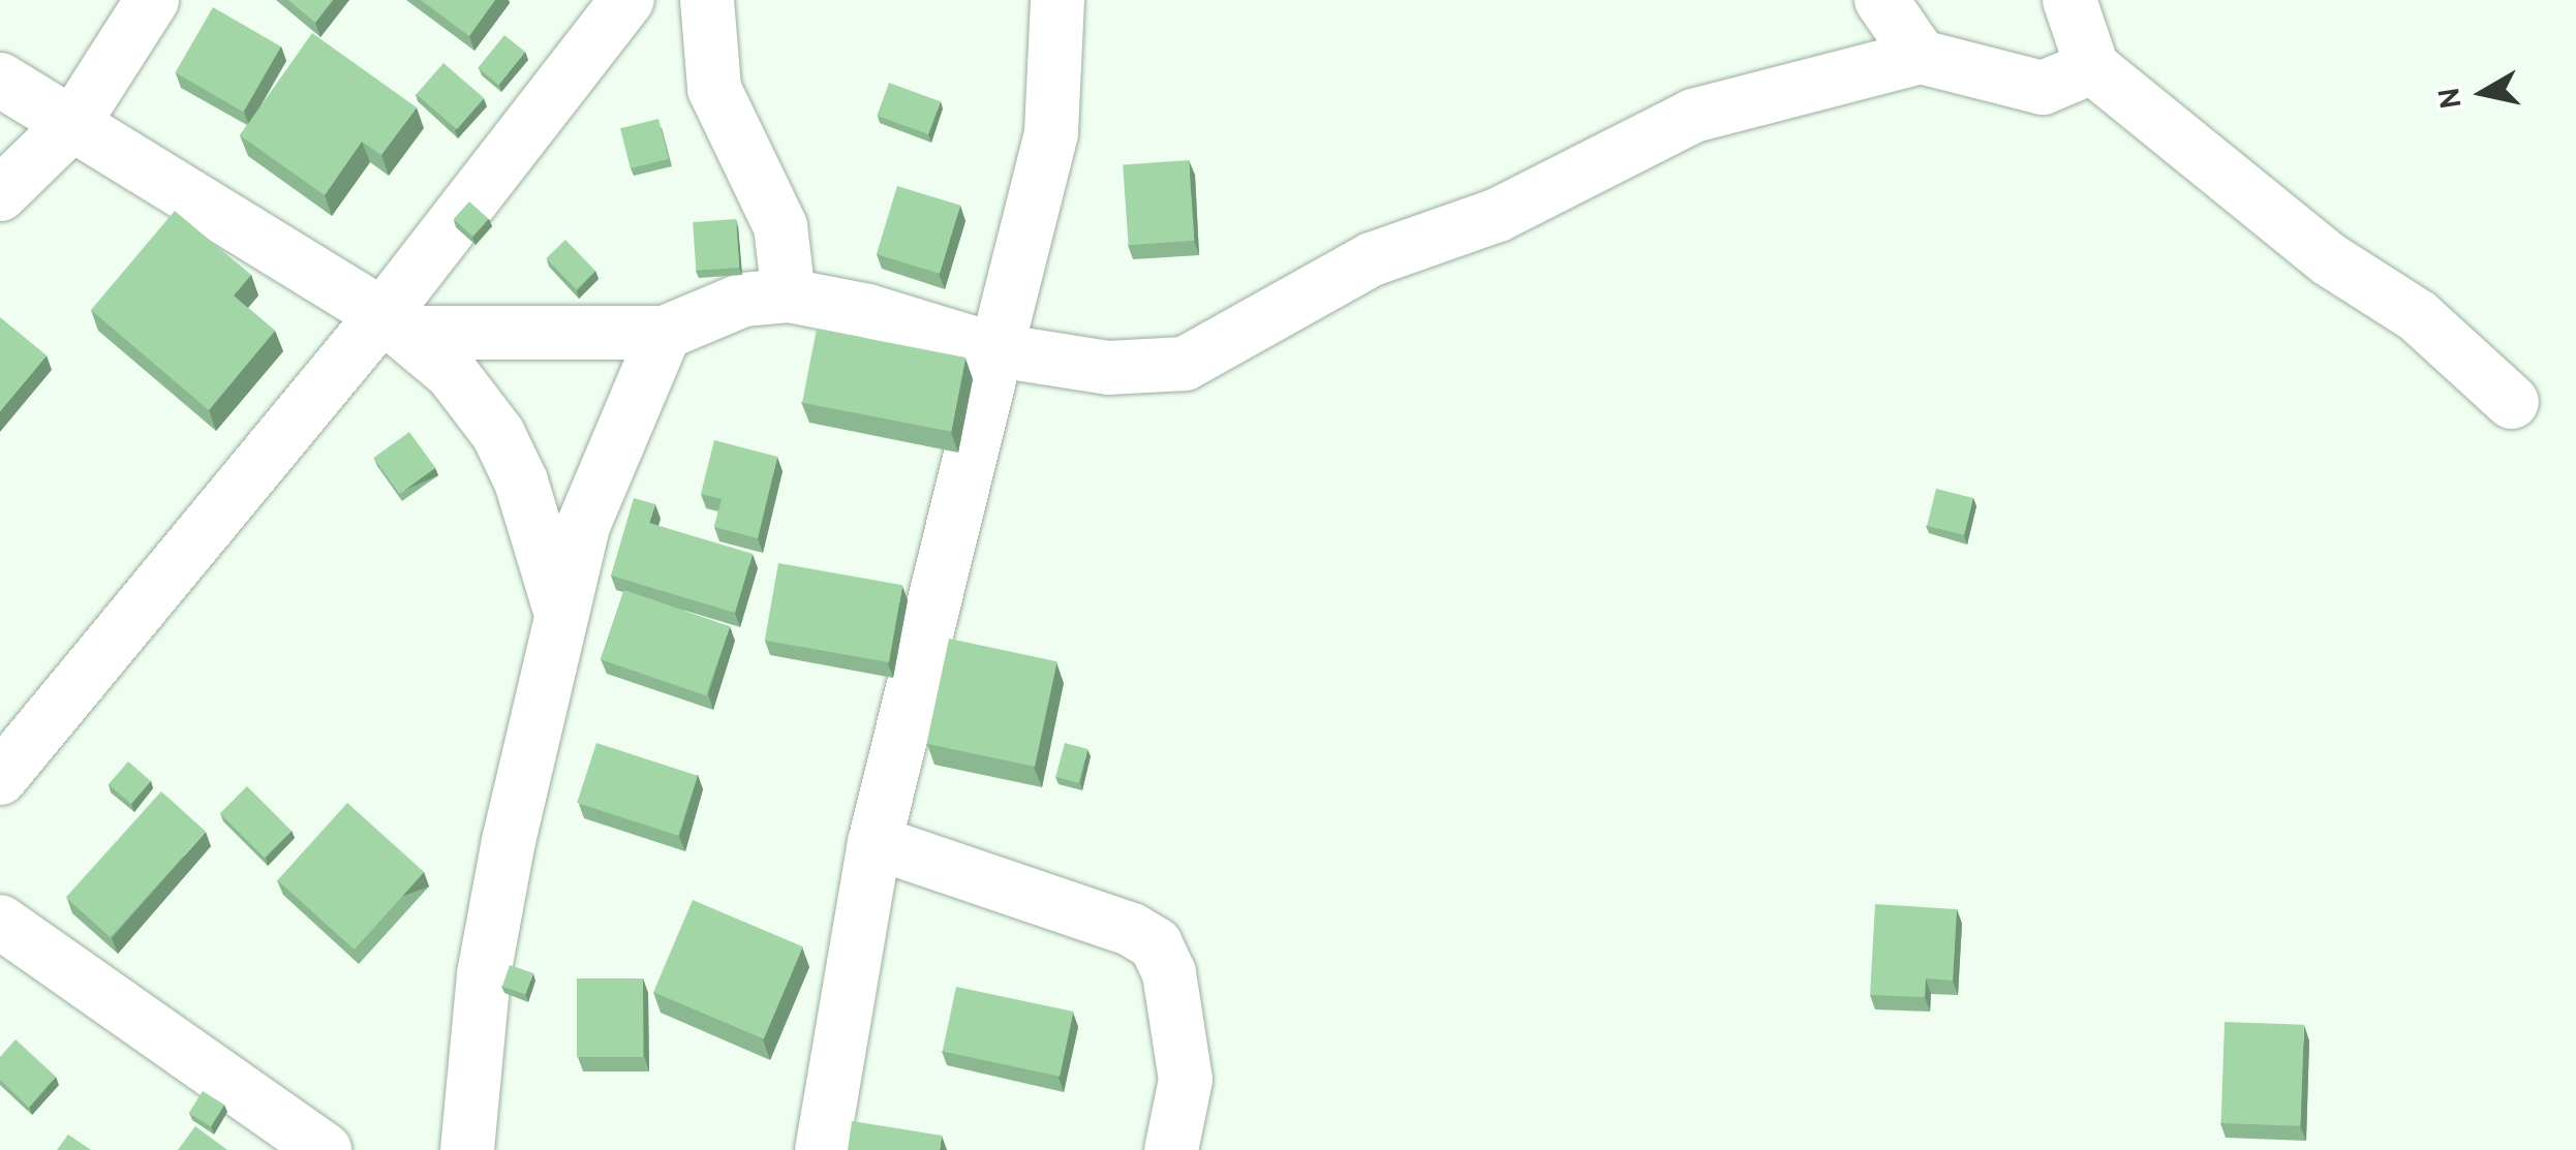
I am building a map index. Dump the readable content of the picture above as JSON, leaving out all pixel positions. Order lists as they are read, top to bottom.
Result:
{
  "north": "left"
}
